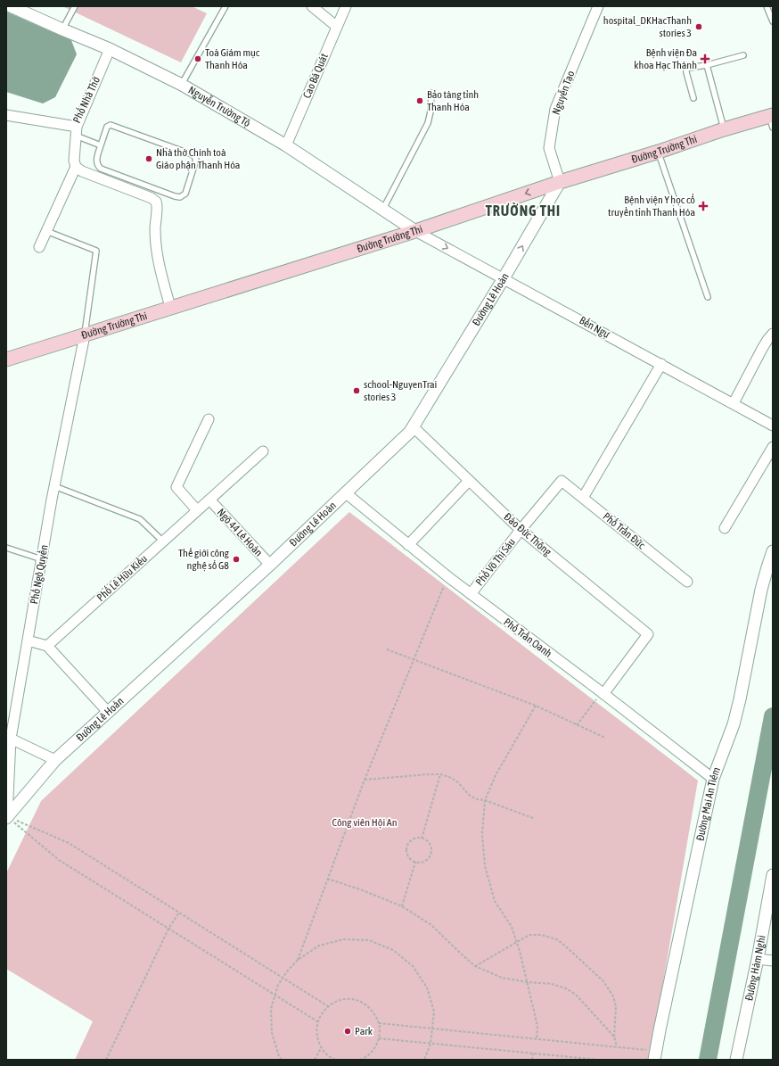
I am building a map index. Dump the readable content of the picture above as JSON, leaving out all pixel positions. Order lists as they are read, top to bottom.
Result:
{
  "streets": {
    "main road": ["Đường Trường Thi"],
    "street": [
      "Cao Bá Quát",
      "Nguyễn Tạo",
      "Phố Nhà Thờ",
      "Nguyễn Trường Tộ",
      "Đường Lê Hoàn",
      "Bến Ngự",
      "Phố Trần Đức",
      "Ngõ 44 Lê Hoàn",
      "Đào Đức Thông",
      "Phố Võ Thị Sáu",
      "Phố Ngô Quyền",
      "Phố Lê Hữu Kiều",
      "Phố Trần Oanh",
      "Đường Mai An Tiêm",
      "Đường Hàm Nghi"
    ]
  },
  "crossings": [
    ["Cao Bá Quát", "Nguyễn Trường Tộ"],
    ["Nguyễn Tạo", "Đường Trường Thi"],
    ["Nguyễn Tạo", "Đường Lê Hoàn"],
    ["Phố Nhà Thờ", "Nguyễn Trường Tộ"],
    ["Nguyễn Trường Tộ", "Đường Trường Thi"],
    ["Nguyễn Trường Tộ", "Bến Ngự"],
    ["Đường Trường Thi", "Đường Lê Hoàn"],
    ["Đường Trường Thi", "Bến Ngự"],
    ["Đường Trường Thi", "Phố Ngô Quyền"],
    ["Đường Lê Hoàn", "Bến Ngự"],
    ["Đường Lê Hoàn", "Ngõ 44 Lê Hoàn"],
    ["Đường Lê Hoàn", "Đào Đức Thông"],
    ["Đường Lê Hoàn", "Phố Ngô Quyền"],
    ["Đường Lê Hoàn", "Phố Trần Oanh"],
    ["Phố Trần Đức", "Phố Võ Thị Sáu"],
    ["Ngõ 44 Lê Hoàn", "Phố Lê Hữu Kiều"],
    ["Đào Đức Thông", "Phố Võ Thị Sáu"],
    ["Đào Đức Thông", "Phố Trần Oanh"],
    ["Phố Võ Thị Sáu", "Phố Trần Oanh"],
    ["Phố Trần Oanh", "Đường Mai An Tiêm"]
  ],
  "districts": ["TRƯỜNG THI"],
  "parks": ["Công viên Hội An"],
  "places": {
    "other": [
      "hospital_DKHacThanh stories 3",
      "Toà Giám mục Thanh Hóa",
      "Bảo tàng tỉnh Thanh Hóa",
      "Nhà thờ Chính toà Giáo phận Thanh Hóa",
      "school-NguyenTrai stories 3",
      "Thế giới công nghệ số G8",
      "Park"
    ],
    "health": ["Bệnh viện Đa khoa Hạc Thành", "Bệnh viện Y học cổ truyền tỉnh Thanh Hóa"]
  }
}
